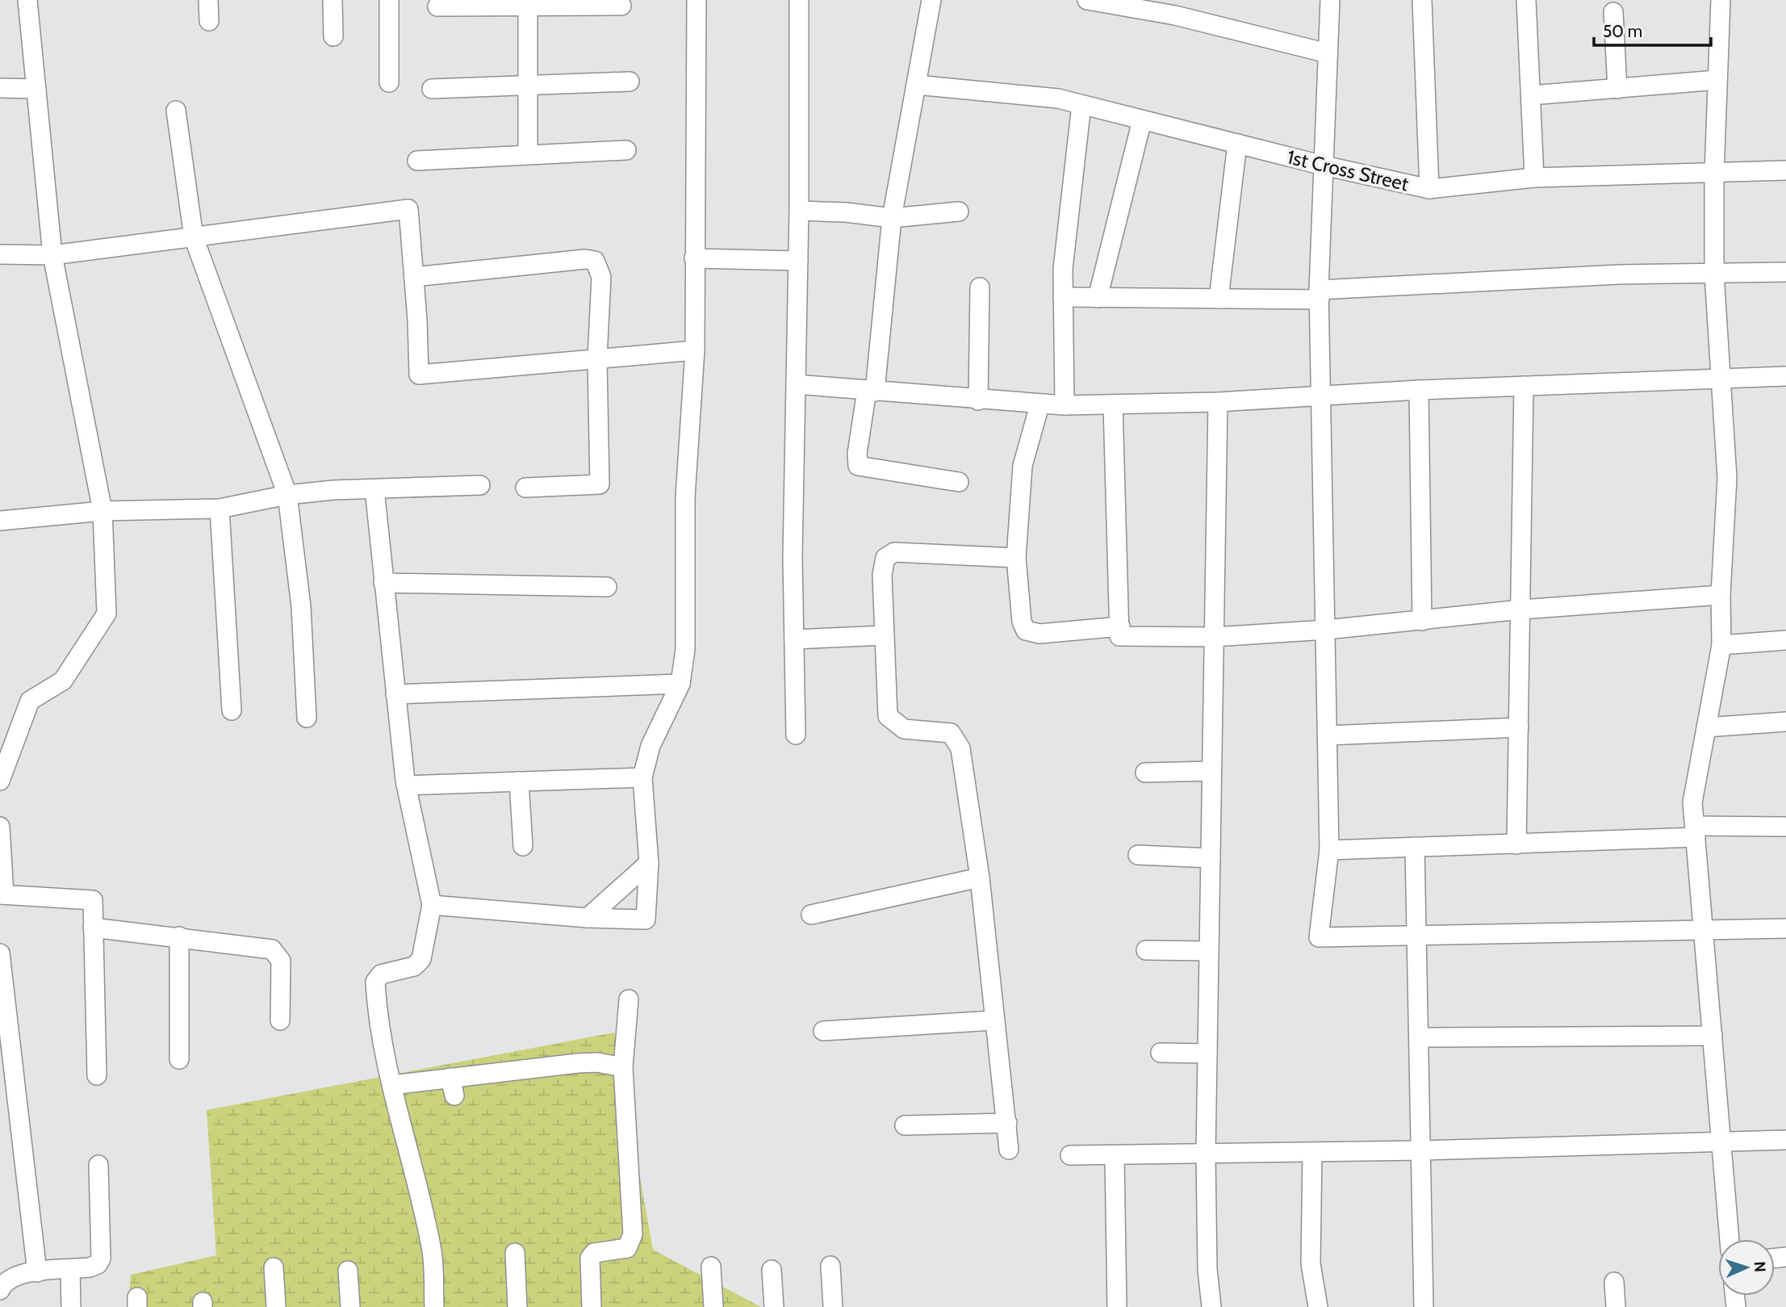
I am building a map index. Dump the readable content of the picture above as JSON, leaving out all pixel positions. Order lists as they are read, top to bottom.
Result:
{
  "streets": {
    "street": ["1st Cross Street"]
  },
  "scale_bar": "50 m",
  "north": "right"
}
